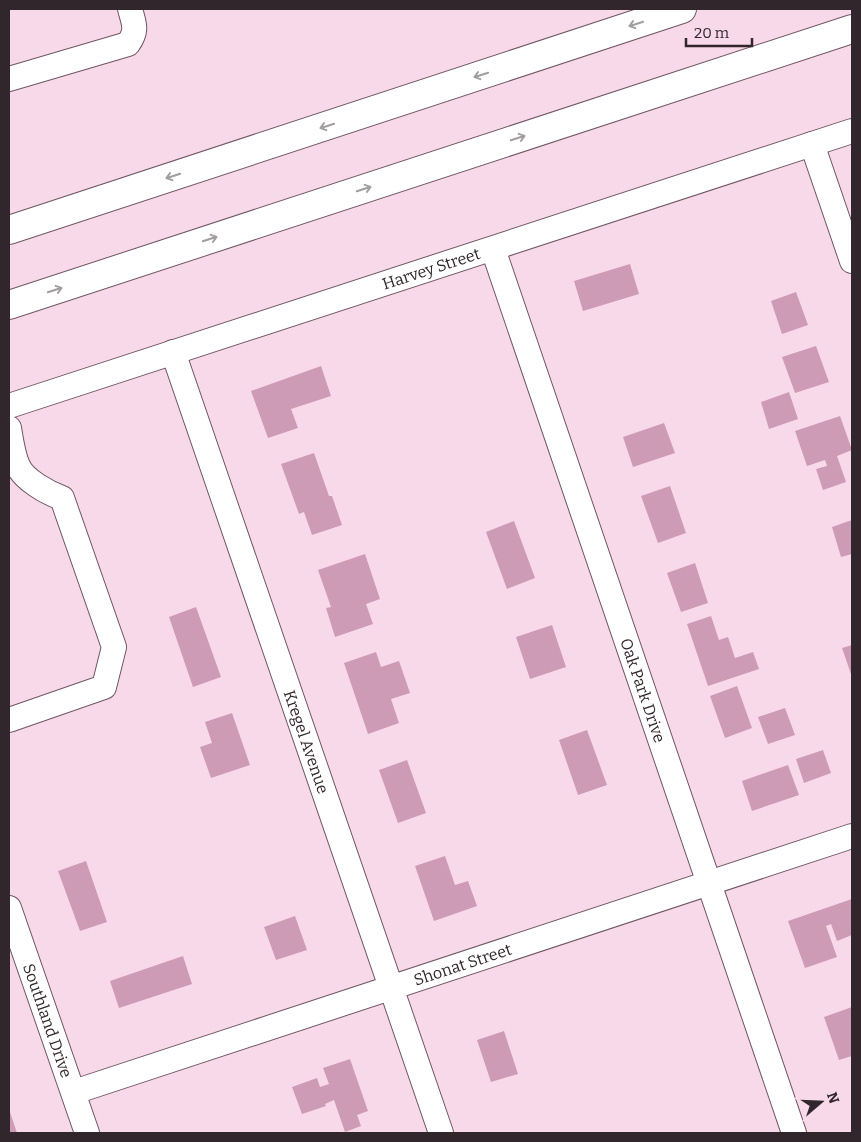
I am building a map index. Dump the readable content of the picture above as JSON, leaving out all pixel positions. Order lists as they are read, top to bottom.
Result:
{
  "streets": {
    "street": [
      "Harvey Street",
      "Oak Park Drive",
      "Kregel Avenue",
      "Shonat Street",
      "Southland Drive"
    ]
  },
  "crossings": [
    ["Harvey Street", "Oak Park Drive"],
    ["Harvey Street", "Kregel Avenue"],
    ["Oak Park Drive", "Shonat Street"],
    ["Kregel Avenue", "Shonat Street"],
    ["Shonat Street", "Southland Drive"]
  ],
  "scale_bar": "20 m",
  "north": "right"
}
